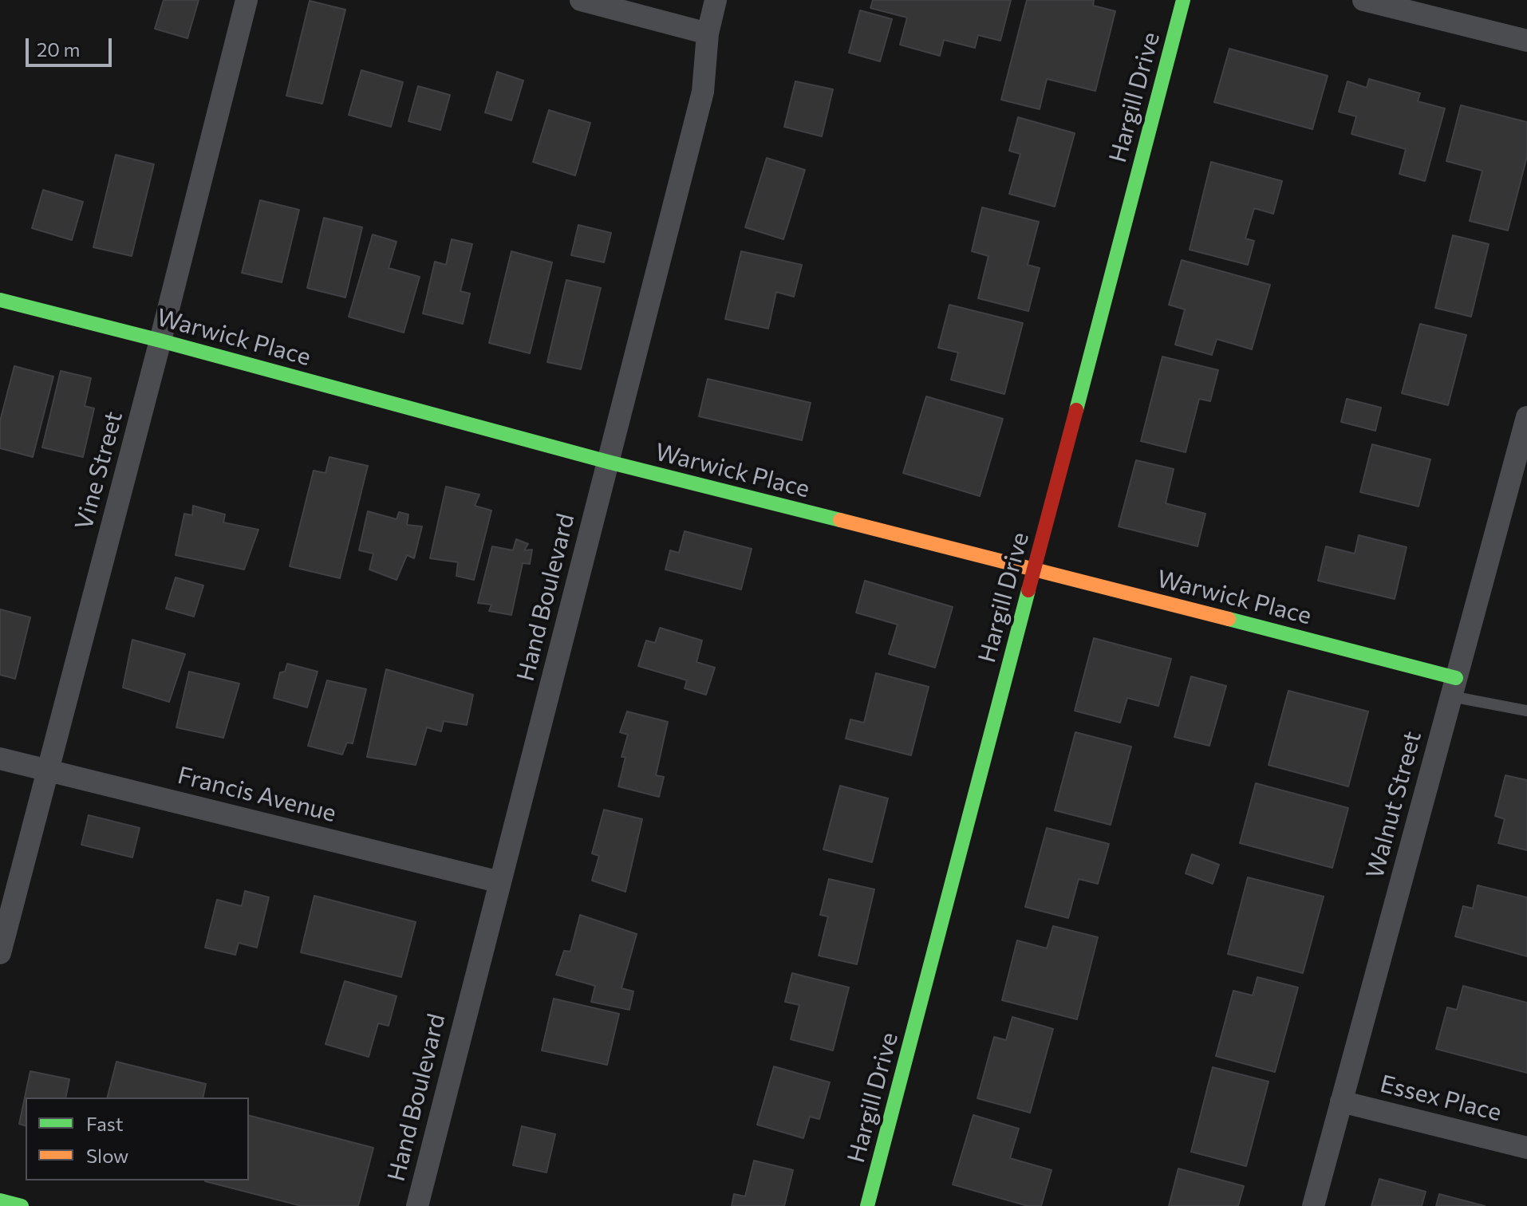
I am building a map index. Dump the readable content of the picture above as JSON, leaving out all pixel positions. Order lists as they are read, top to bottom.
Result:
{
  "streets": {
    "street": [
      "Hargill Drive",
      "Warwick Place",
      "Vine Street",
      "Hand Boulevard",
      "Francis Avenue",
      "Walnut Street",
      "Essex Place"
    ]
  },
  "crossings": [
    ["Hargill Drive", "Warwick Place"],
    ["Warwick Place", "Vine Street"],
    ["Warwick Place", "Hand Boulevard"],
    ["Warwick Place", "Walnut Street"],
    ["Vine Street", "Francis Avenue"],
    ["Hand Boulevard", "Francis Avenue"],
    ["Walnut Street", "Essex Place"]
  ],
  "legend": ["Fast", "Slow"],
  "scale_bar": "20 m"
}
